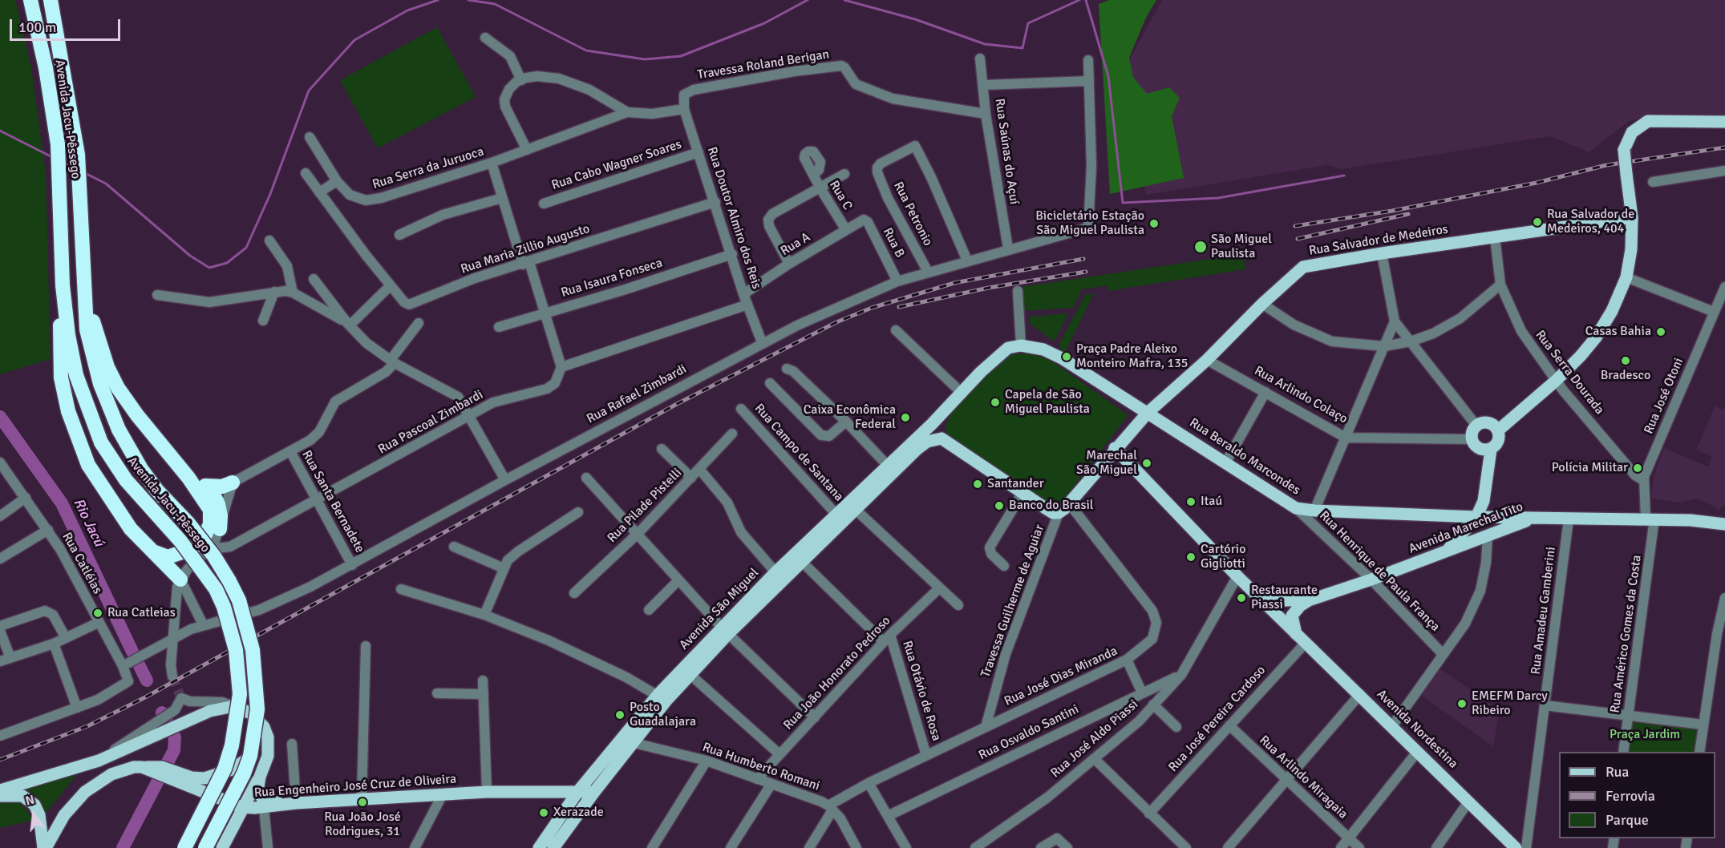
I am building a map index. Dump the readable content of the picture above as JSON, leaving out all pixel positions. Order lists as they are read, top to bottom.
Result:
{
  "streets": {
    "highway": ["Avenida Jacu-Pêssego"],
    "main road": [
      "Rua Salvador de Medeiros",
      "Rua Beraldo Marcondes",
      "Avenida Marechal Tito",
      "Avenida São Miguel",
      "Avenida Nordestina",
      "Rua Engenheiro José Cruz de Oliveira"
    ],
    "street": [
      "Travessa Roland Berigan",
      "Rua Saúnas do Açuí",
      "Rua Cabo Wagner Soares",
      "Rua Serra da Juruoca",
      "Rua C",
      "Rua Petronio",
      "Rua Doutor Almiro dos Reis",
      "Rua B",
      "Rua A",
      "Rua Maria Zillio Augusto",
      "Rua Isaura Fonseca",
      "Rua Serra Dourada",
      "Rua Rafael Zimbardi",
      "Rua Arlindo Colaço",
      "Rua José Otoni",
      "Rua Pascoal Zimbardi",
      "Rua Campo de Santana",
      "Rua Santa Bernadete",
      "Rua Pilade Pistelli",
      "Rua Catléias",
      "Rua Henrique de Paula França",
      "Travessa Guilherme de Aguiar",
      "Rua Amadeu Gamberini",
      "Rua Américo Gomes da Costa",
      "Rua João Honorato Pedroso",
      "Rua José Dias Miranda",
      "Rua Otávio de Rosa",
      "Rua José Pereira Cardoso",
      "Rua Osvaldo Santini",
      "Rua José Aldo Piassi",
      "Rua Humberto Romani",
      "Rua Arlindo Miragaia"
    ]
  },
  "crossings": [
    ["Travessa Roland Berigan", "Rua Saúnas do Açuí"],
    ["Travessa Roland Berigan", "Rua Doutor Almiro dos Reis"],
    ["Rua Saúnas do Açuí", "Rua Rafael Zimbardi"],
    ["Rua Cabo Wagner Soares", "Rua Doutor Almiro dos Reis"],
    ["Rua C", "Rua A"],
    ["Rua Petronio", "Rua Rafael Zimbardi"],
    ["Rua Doutor Almiro dos Reis", "Rua A"],
    ["Rua Doutor Almiro dos Reis", "Rua Maria Zillio Augusto"],
    ["Rua Doutor Almiro dos Reis", "Rua Isaura Fonseca"],
    ["Rua Doutor Almiro dos Reis", "Rua Rafael Zimbardi"],
    ["Rua Salvador de Medeiros", "Rua Serra Dourada"],
    ["Rua Salvador de Medeiros", "Rua Arlindo Colaço"],
    ["Rua Salvador de Medeiros", "Rua Beraldo Marcondes"],
    ["Rua Salvador de Medeiros", "Avenida Marechal Tito"],
    ["Rua Salvador de Medeiros", "Travessa Guilherme de Aguiar"],
    ["Rua Salvador de Medeiros", "Rua José Dias Miranda"],
    ["Rua B", "Rua A"],
    ["Rua B", "Rua Rafael Zimbardi"],
    ["Rua Serra Dourada", "Rua José Otoni"],
    ["Rua Rafael Zimbardi", "Rua Santa Bernadete"],
    ["Rua Rafael Zimbardi", "Rua Catléias"],
    ["Rua José Otoni", "Avenida Marechal Tito"],
    ["Rua José Otoni", "Rua Américo Gomes da Costa"],
    ["Rua Pascoal Zimbardi", "Rua Santa Bernadete"],
    ["Rua Campo de Santana", "Avenida São Miguel"],
    ["Rua Beraldo Marcondes", "Avenida Marechal Tito"],
    ["Rua Beraldo Marcondes", "Rua Henrique de Paula França"],
    ["Rua Beraldo Marcondes", "Avenida São Miguel"],
    ["Avenida Marechal Tito", "Rua Henrique de Paula França"],
    ["Avenida Marechal Tito", "Rua Amadeu Gamberini"],
    ["Avenida Marechal Tito", "Rua Américo Gomes da Costa"],
    ["Avenida Marechal Tito", "Avenida Nordestina"],
    ["Avenida Marechal Tito", "Rua José Aldo Piassi"],
    ["Travessa Guilherme de Aguiar", "Rua José Dias Miranda"],
    ["Avenida São Miguel", "Rua Humberto Romani"],
    ["Avenida São Miguel", "Rua Engenheiro José Cruz de Oliveira"],
    ["Rua João Honorato Pedroso", "Rua Otávio de Rosa"],
    ["Rua João Honorato Pedroso", "Rua Humberto Romani"],
    ["Rua José Dias Miranda", "Rua Otávio de Rosa"],
    ["Rua José Dias Miranda", "Rua Humberto Romani"],
    ["Rua José Pereira Cardoso", "Avenida Nordestina"],
    ["Rua José Pereira Cardoso", "Rua Arlindo Miragaia"],
    ["Rua Osvaldo Santini", "Rua José Aldo Piassi"]
  ],
  "water": ["Rio Jacú"],
  "parks": ["Praça Jardim"],
  "places": [
    "Rua Salvador de Medeiros, 404",
    "Bicicletário Estação São Miguel Paulista",
    "São Miguel Paulista",
    "Casas Bahia",
    "Praça Padre Aleixo Monteiro Mafra, 135",
    "Bradesco",
    "Capela de São Miguel Paulista",
    "Caixa Econômica Federal",
    "Marechal São Miguel",
    "Polícia Militar",
    "Santander",
    "Itaú",
    "Banco do Brasil",
    "Cartório Gigliotti",
    "Restaurante Piassi",
    "Rua Catleias",
    "EMEFM Darcy Ribeiro",
    "Posto Guadalajara",
    "Rua João José Rodrigues, 31",
    "Xerazade"
  ],
  "legend": ["Rua", "Ferrovia", "Parque"],
  "scale_bar": "100 m",
  "north": "top"
}
